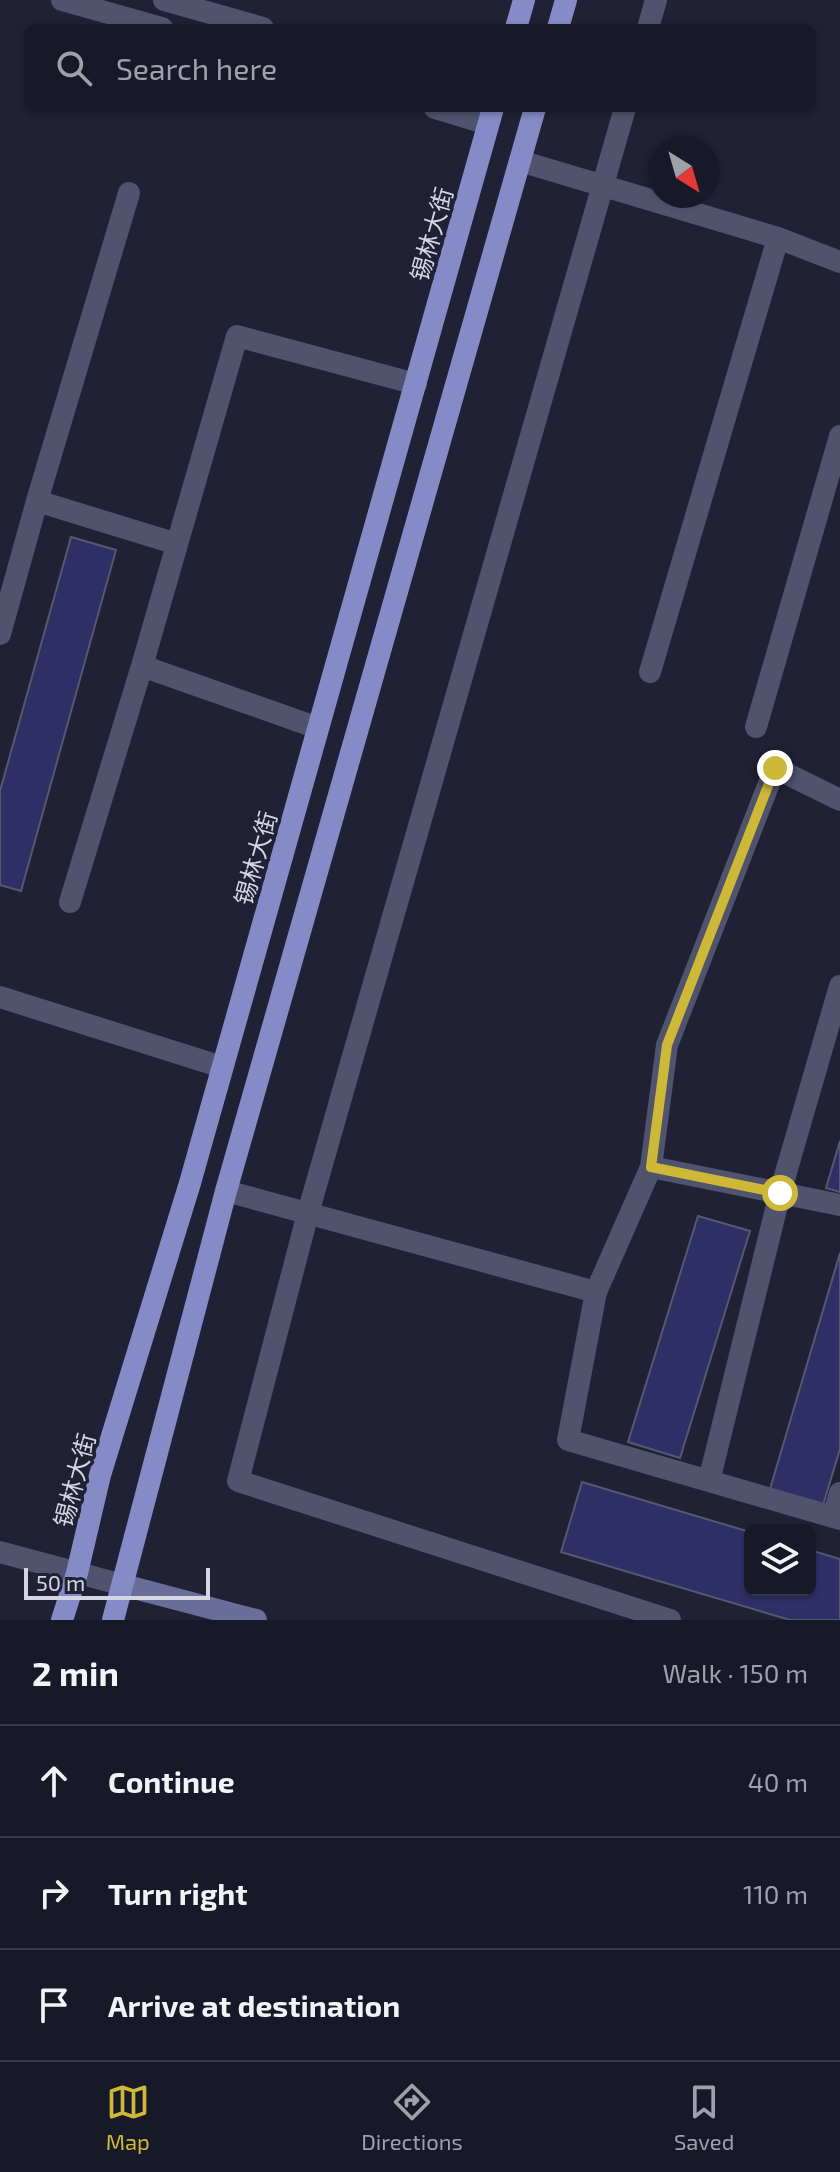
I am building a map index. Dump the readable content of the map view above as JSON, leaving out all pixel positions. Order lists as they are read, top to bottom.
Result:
{
  "streets": {
    "highway": ["锡林大街"]
  },
  "scale_bar": "50 m",
  "north": "bottom right",
  "page": {
    "search": "Search here",
    "scale": "50 m",
    "heading": ["2 min", "Walk · 150 m"],
    "list": [
      ["Continue", "40 m"],
      ["Turn right", "110 m"],
      "Arrive at destination"
    ],
    "nav": ["Map", "Directions", "Saved"]
  }
}
